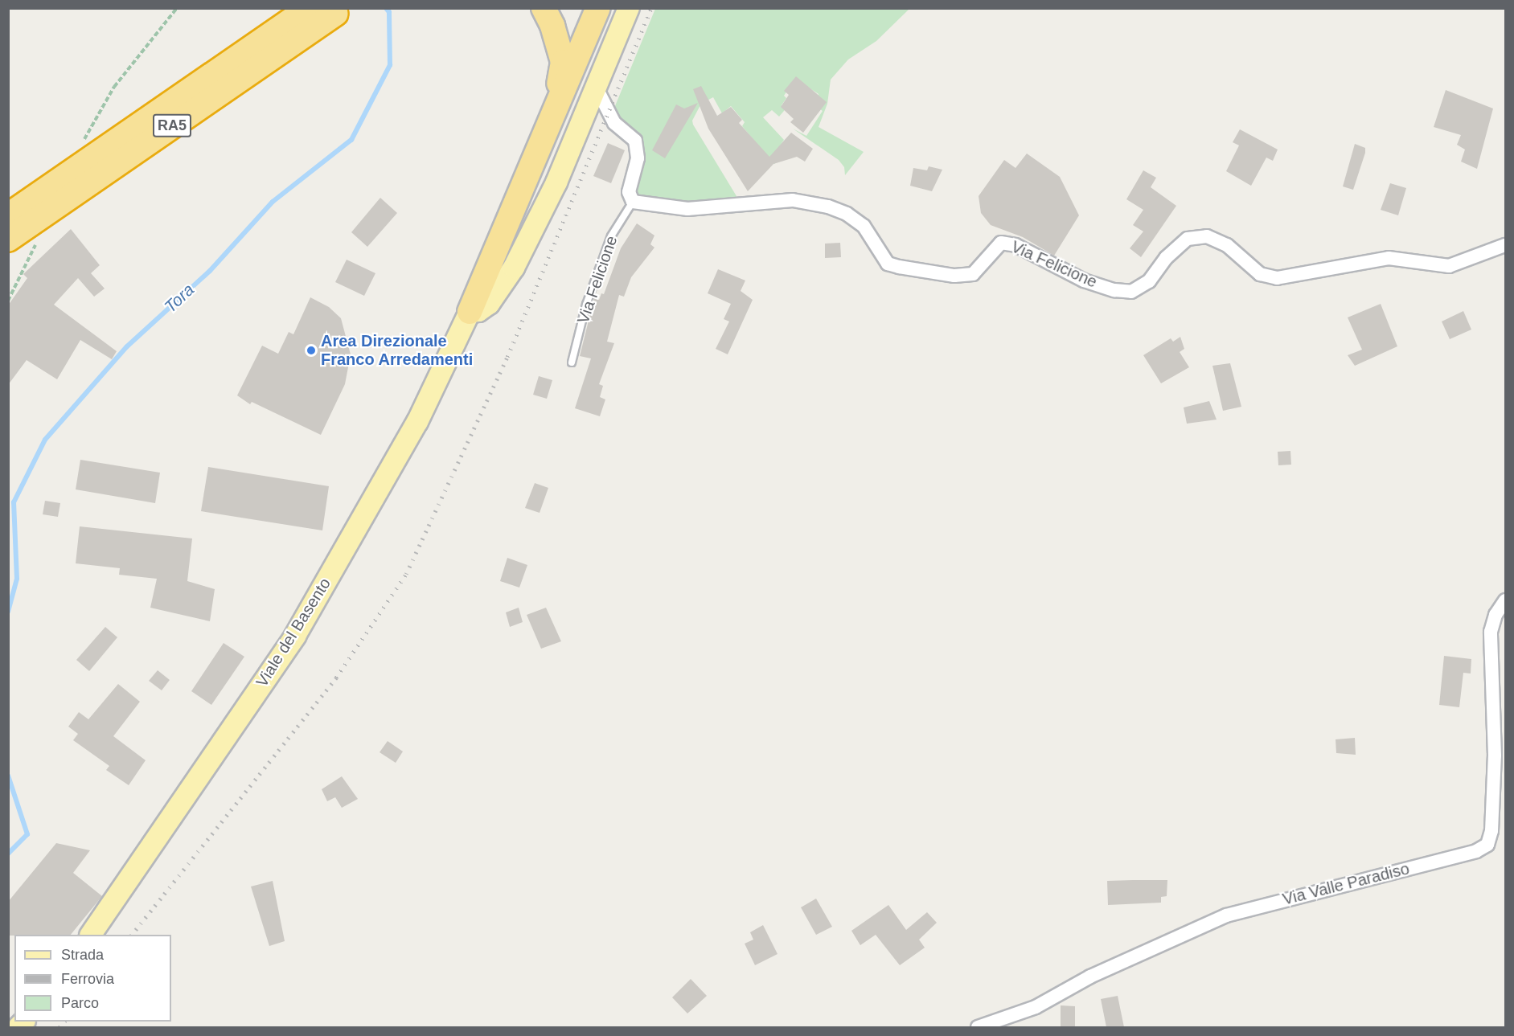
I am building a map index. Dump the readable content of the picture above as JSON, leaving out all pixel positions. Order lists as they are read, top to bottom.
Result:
{
  "streets": {
    "highway": ["RA5"],
    "main road": ["Viale del Basento"],
    "street": ["Via Felicione", "Via Valle Paradiso"]
  },
  "water": ["Tora"],
  "places": ["Area Direzionale Franco Arredamenti"],
  "legend": ["Strada", "Ferrovia", "Parco"]
}
